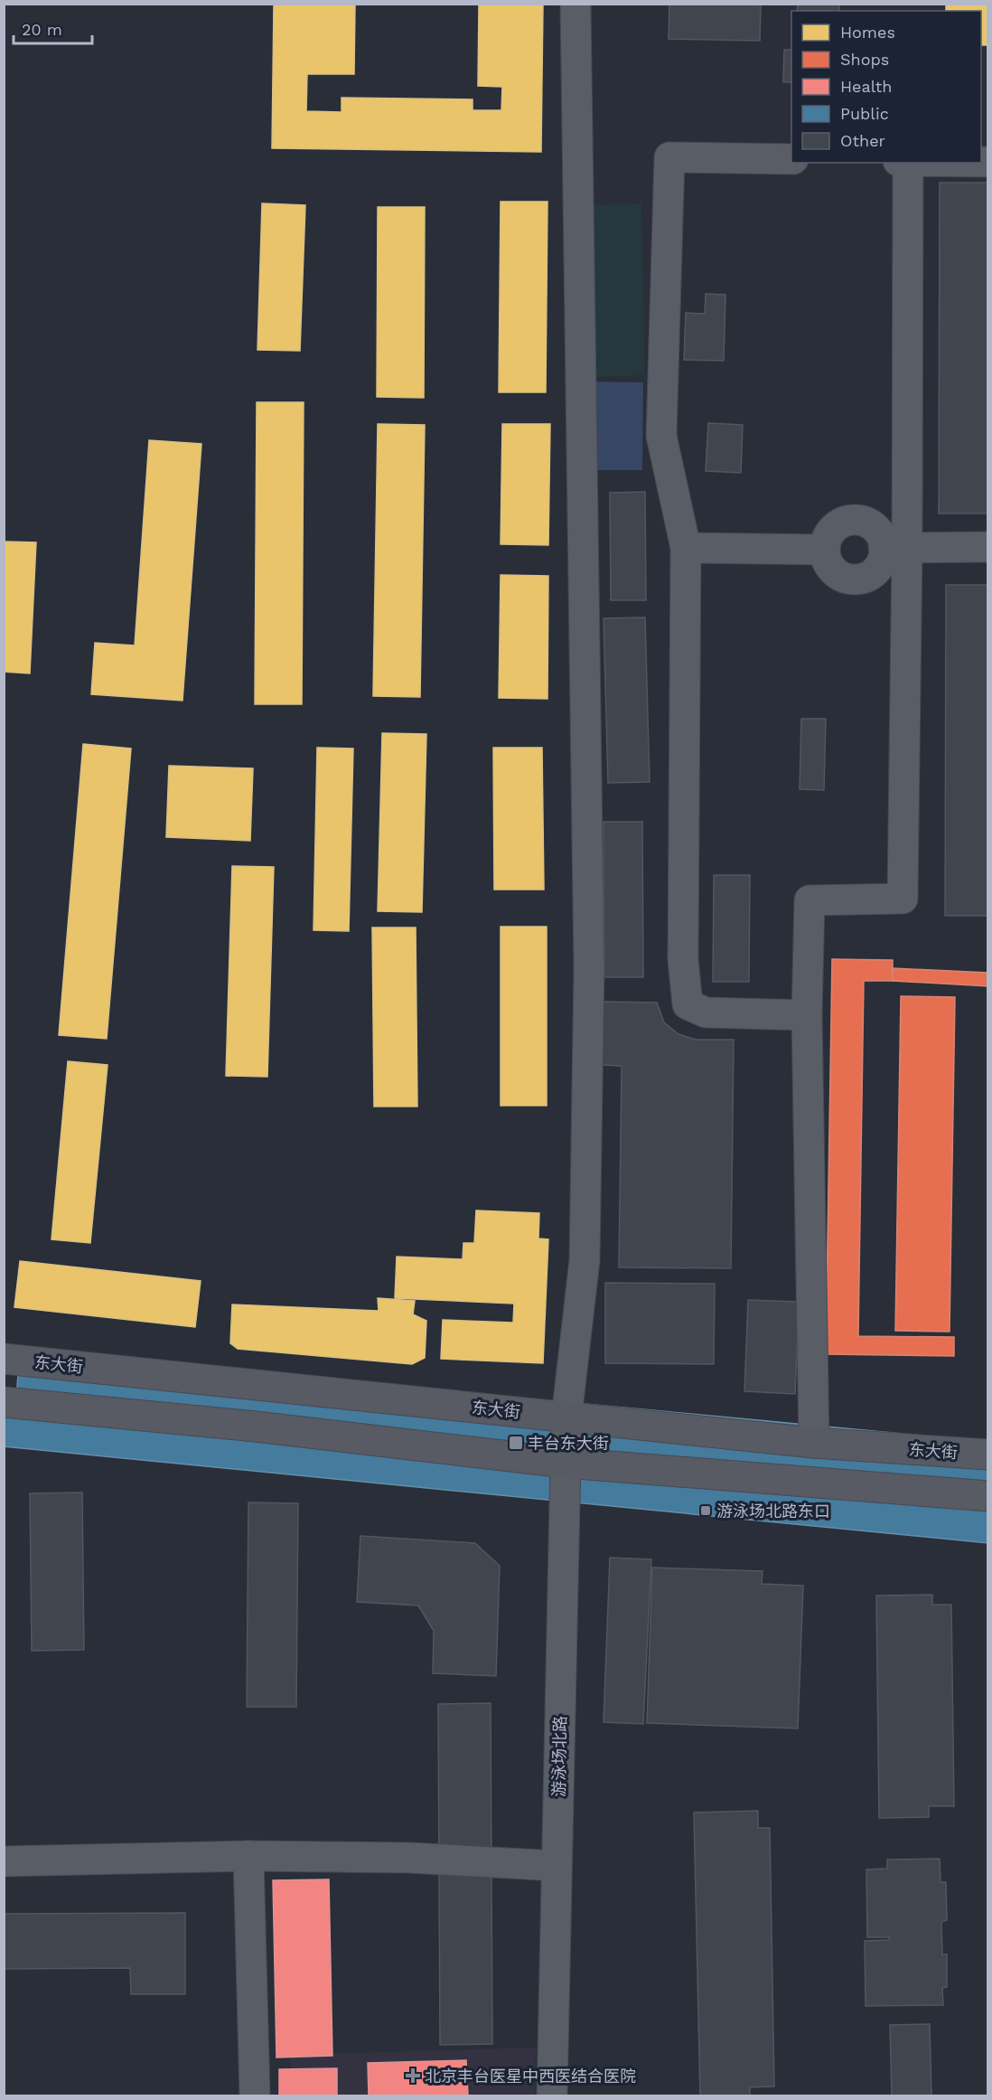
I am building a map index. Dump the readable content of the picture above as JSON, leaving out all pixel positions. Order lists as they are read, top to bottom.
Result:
{
  "streets": {
    "main road": ["东大街"],
    "street": ["游泳场北路"]
  },
  "crossings": [
    ["东大街", "游泳场北路"]
  ],
  "places": {
    "transit": ["丰台东大街", "游泳场北路东口"],
    "health": ["北京丰台医星中西医结合医院"]
  },
  "legend": [
    "Homes",
    "Shops",
    "Health",
    "Public",
    "Other"
  ],
  "scale_bar": "20 m"
}
